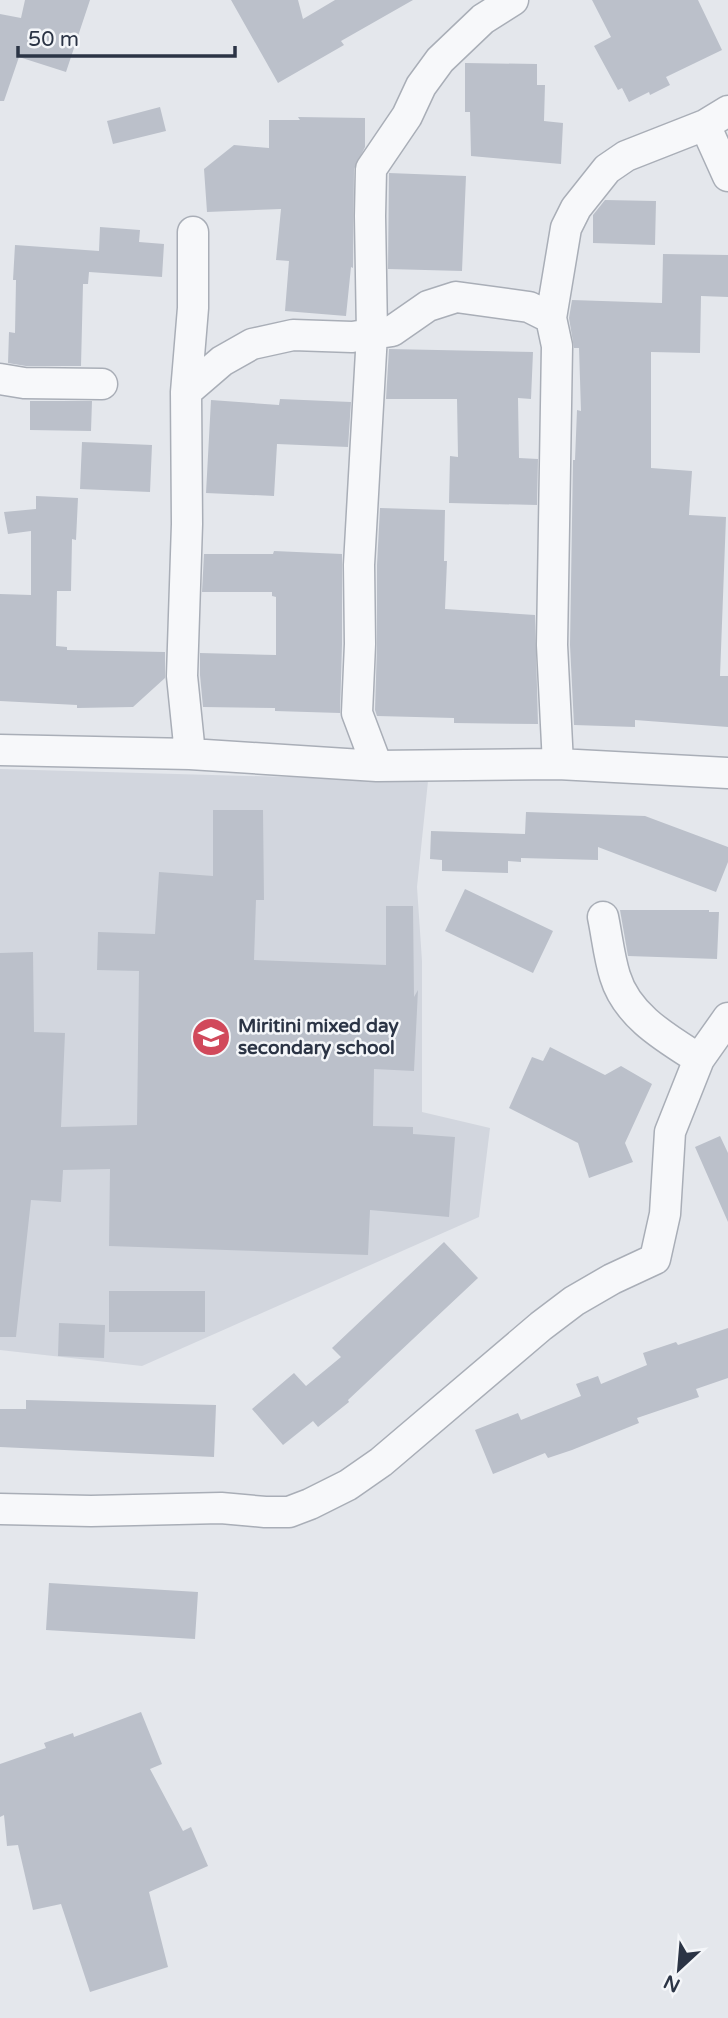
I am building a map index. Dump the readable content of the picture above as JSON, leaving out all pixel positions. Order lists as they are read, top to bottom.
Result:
{
  "places": {
    "school or university": ["Miritini mixed day secondary school"]
  },
  "scale_bar": "50 m",
  "north": "bottom left"
}
